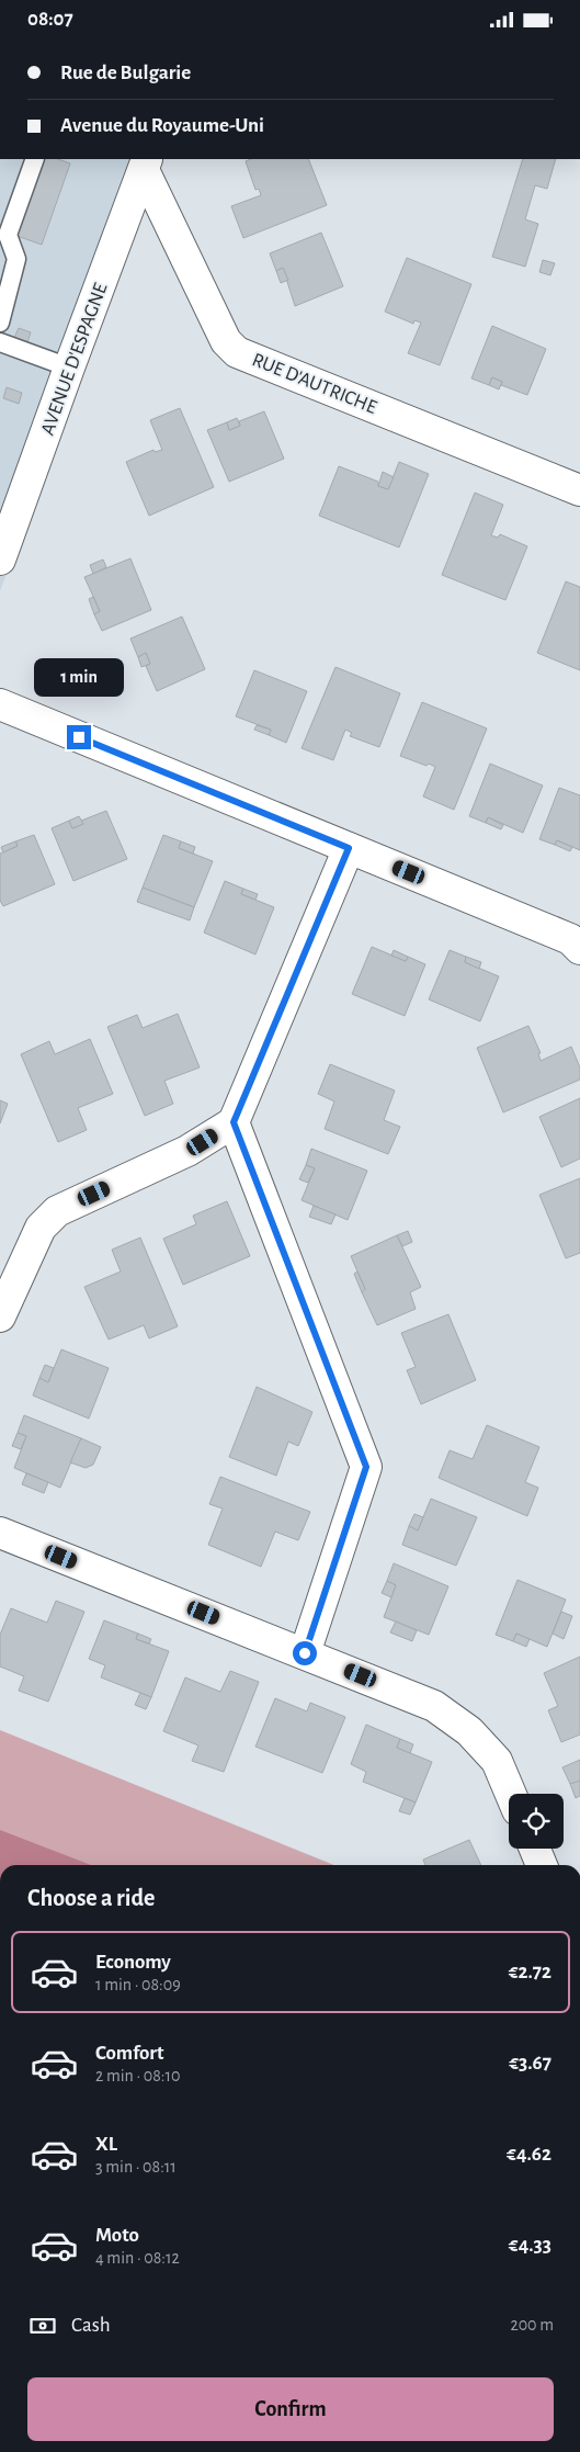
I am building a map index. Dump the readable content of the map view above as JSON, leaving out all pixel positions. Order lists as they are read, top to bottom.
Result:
{
  "streets": {
    "street": ["AVENUE D'ESPAGNE", "RUE D'AUTRICHE"]
  },
  "crossings": [
    ["AVENUE D'ESPAGNE", "RUE D'AUTRICHE"]
  ],
  "page": {
    "status": "08:07",
    "banner": ["Rue de Bulgarie", "Avenue du Royaume-Uni"],
    "bubble": "1 min",
    "heading": "Choose a ride",
    "list": [
      {
        "name": "Economy",
        "note": "1 min · 08:09",
        "value": "€2.72"
      },
      {
        "name": "Comfort",
        "note": "2 min · 08:10",
        "value": "€3.67"
      },
      {
        "name": "XL",
        "note": "3 min · 08:11",
        "value": "€4.62"
      },
      {
        "name": "Moto",
        "note": "4 min · 08:12",
        "value": "€4.33"
      }
    ],
    "pay": ["Cash", "200 m"],
    "buttons": "Confirm"
  }
}
